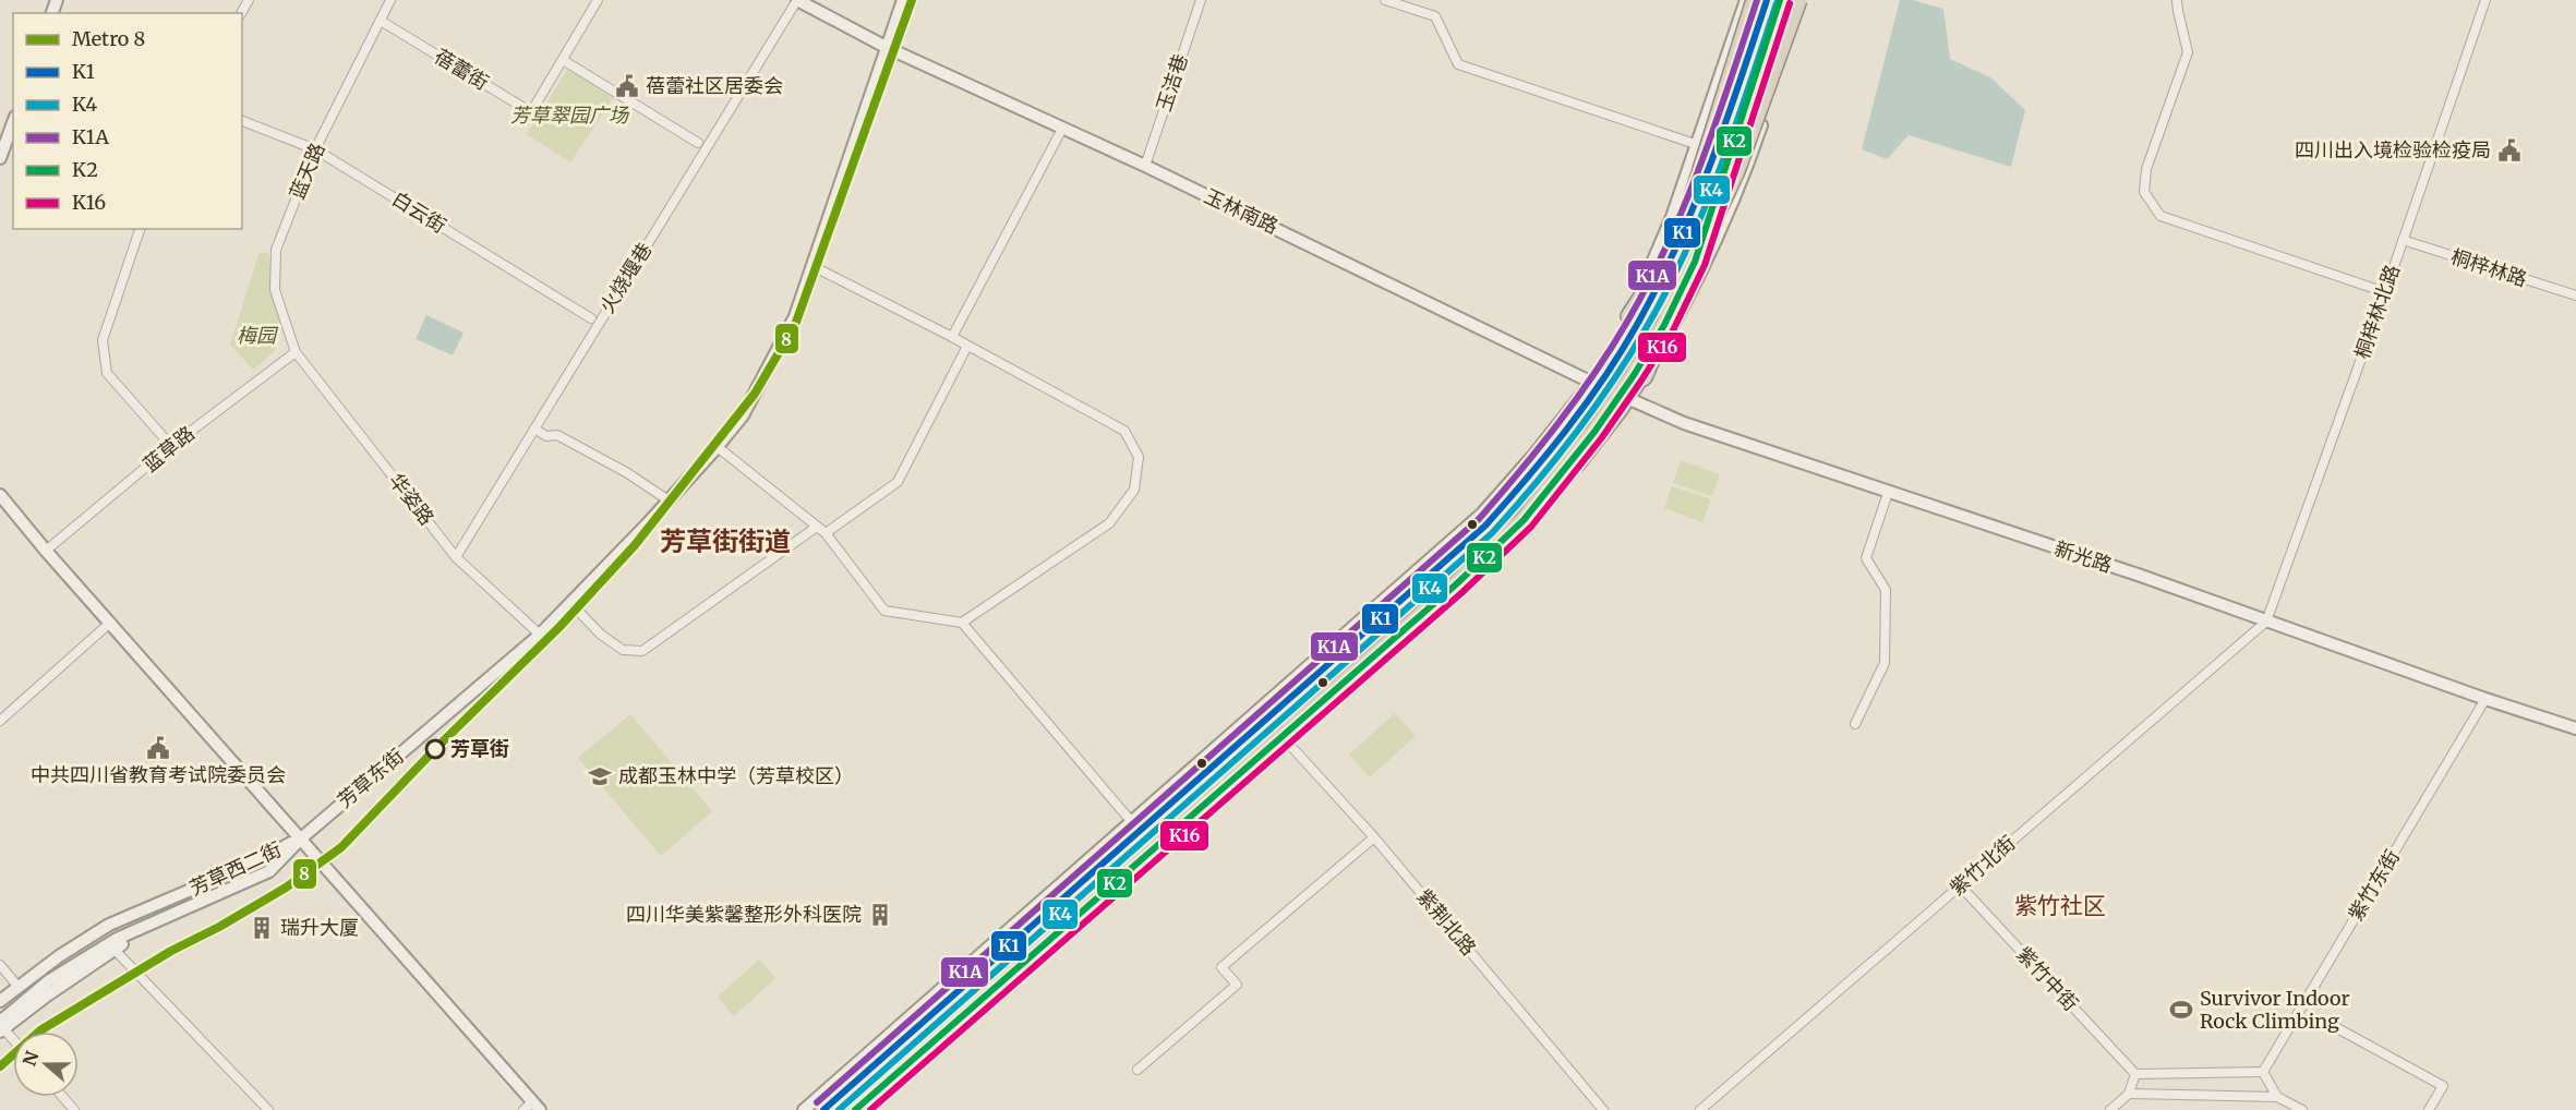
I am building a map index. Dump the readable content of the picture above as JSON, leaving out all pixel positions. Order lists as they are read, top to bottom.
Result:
{
  "streets": {
    "main road": [
      "玉林南路",
      "新光路",
      "芳草东街",
      "芳草西二街"
    ],
    "street": [
      "蓓蕾街",
      "玉洁巷",
      "蓝天路",
      "白云街",
      "桐梓林路",
      "火烧堰巷",
      "桐梓林北路",
      "蓝草路",
      "华姿路",
      "紫竹北街",
      "紫竹东街",
      "紫荆北路",
      "紫竹中街"
    ]
  },
  "crossings": [
    ["蓓蕾街", "蓝天路"],
    ["玉洁巷", "玉林南路"],
    ["蓝天路", "白云街"],
    ["蓝天路", "蓝草路"],
    ["蓝天路", "华姿路"],
    ["玉林南路", "火烧堰巷"],
    ["玉林南路", "新光路"],
    ["玉林南路", "芳草东街"],
    ["桐梓林路", "桐梓林北路"],
    ["火烧堰巷", "华姿路"],
    ["桐梓林北路", "新光路"],
    ["桐梓林北路", "紫竹北街"],
    ["蓝草路", "华姿路"],
    ["华姿路", "芳草东街"],
    ["新光路", "紫竹北街"],
    ["新光路", "紫竹东街"],
    ["芳草东街", "芳草西二街"],
    ["紫竹北街", "紫竹中街"]
  ],
  "districts": ["芳草街街道", "紫竹社区"],
  "parks": ["芳草翠园广场", "梅园"],
  "places": {
    "public building": ["蓓蕾社区居委会", "四川出入境检验检疫局", "中共四川省教育考试院委员会"],
    "other": ["芳草街"],
    "school or university": ["成都玉林中学（芳草校区）"],
    "building": ["四川华美紫馨整形外科医院", "瑞升大厦"],
    "sports": ["Survivor Indoor Rock Climbing"]
  },
  "lines": [
    "metro line 8",
    "transit line K1",
    "transit line K1A",
    "transit line K2",
    "transit line K4",
    "transit line K16"
  ],
  "legend": [
    "Metro 8",
    "K1",
    "K4",
    "K1A",
    "K2",
    "K16"
  ],
  "north": "left"
}
